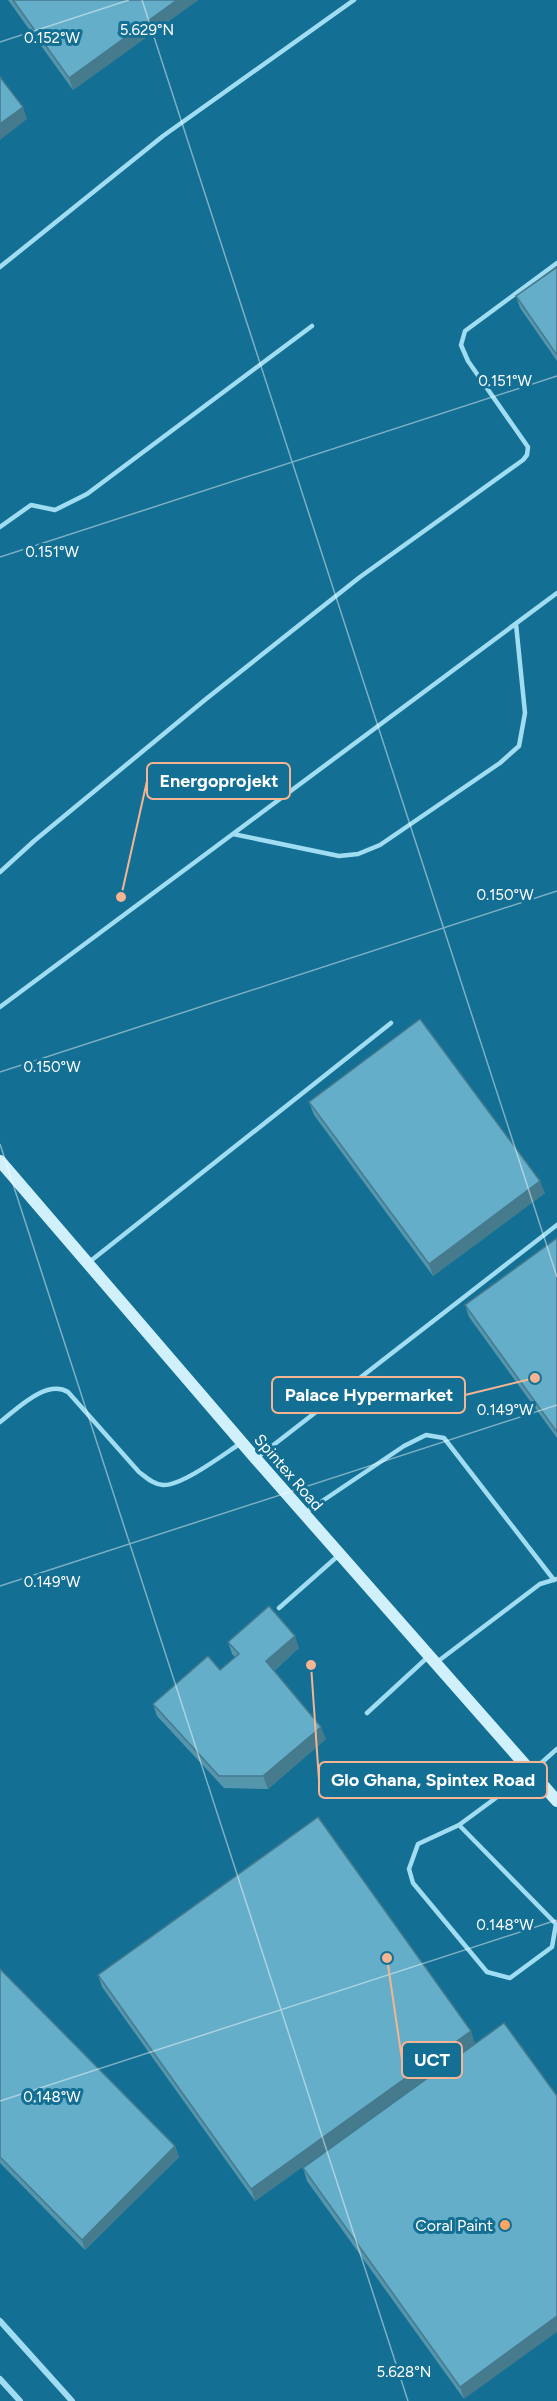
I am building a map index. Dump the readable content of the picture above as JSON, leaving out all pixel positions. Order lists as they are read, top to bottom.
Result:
{
  "streets": {
    "main road": ["Spintex Road"]
  },
  "places": [
    "Energoprojekt",
    "Palace Hypermarket",
    "Glo Ghana, Spintex Road",
    "UCT",
    "Coral Paint"
  ],
  "coordinates": [
    "5.629°N",
    "0.152°W",
    "0.151°W",
    "0.150°W",
    "0.149°W",
    "0.148°W",
    "5.628°N"
  ]
}
